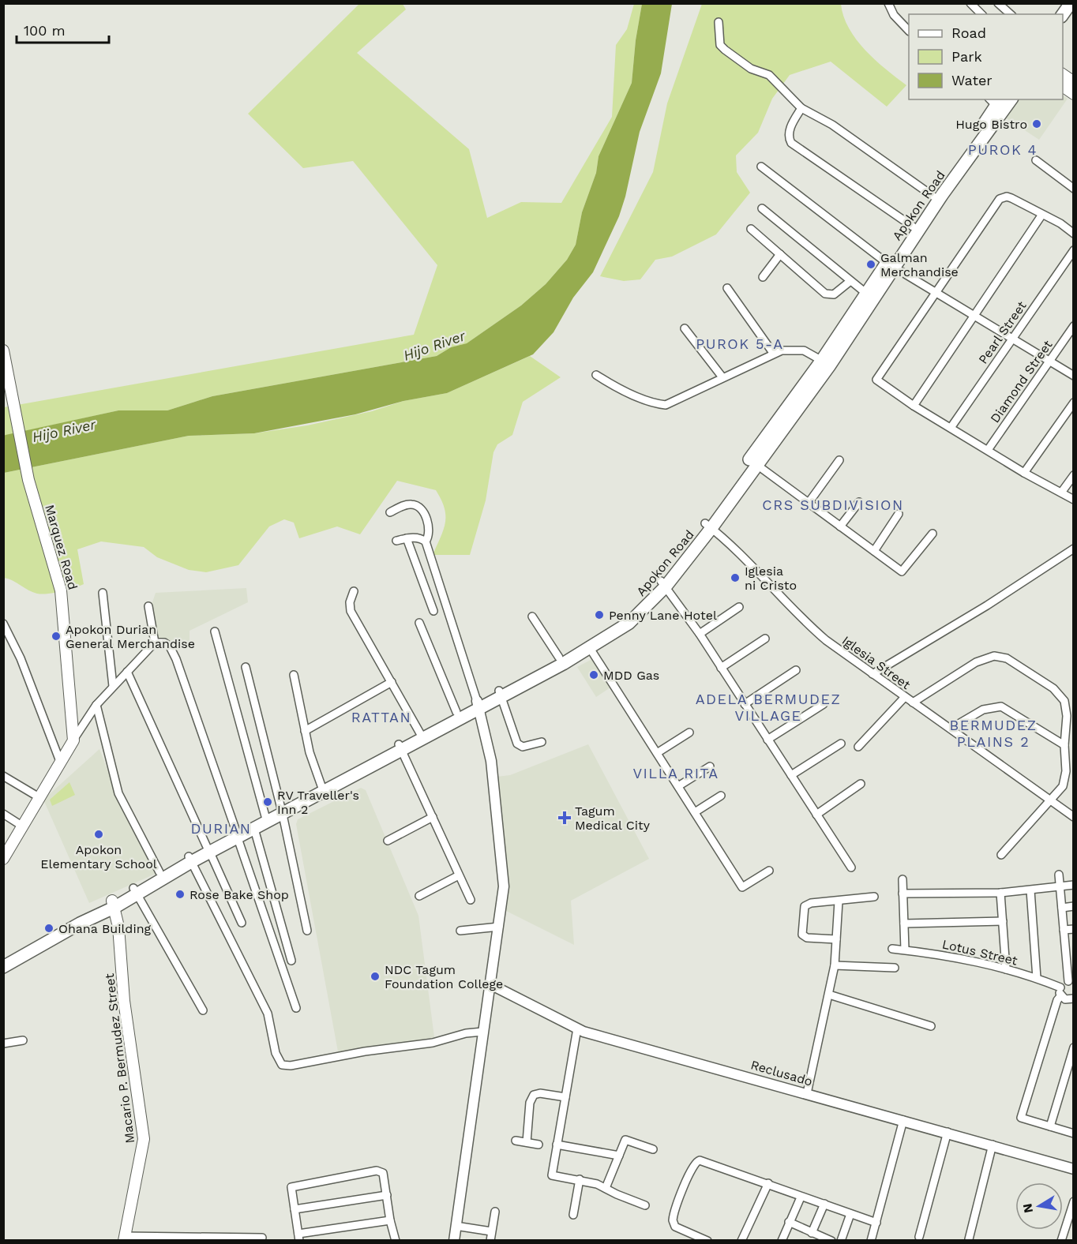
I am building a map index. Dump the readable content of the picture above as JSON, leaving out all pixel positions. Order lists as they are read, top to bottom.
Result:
{
  "streets": {
    "highway": ["Apokon Road"],
    "main road": ["Marquez Road", "Macario P. Bermudez Street"],
    "street": [
      "Pearl Street",
      "Diamond Street",
      "Iglesia Street",
      "Lotus Street",
      "Reclusado"
    ]
  },
  "crossings": [
    ["Apokon Road", "Iglesia Street"],
    ["Apokon Road", "Macario P. Bermudez Street"]
  ],
  "districts": [
    "PUROK 4",
    "PUROK 5-A",
    "CRS SUBDIVISION",
    "ADELA BERMUDEZ VILLAGE",
    "RATTAN",
    "BERMUDEZ PLAINS 2",
    "VILLA RITA",
    "DURIAN"
  ],
  "water": ["Hijo River"],
  "places": {
    "other": [
      "Hugo Bistro",
      "Galman Merchandise",
      "Iglesia ni Cristo",
      "Penny Lane Hotel",
      "Apokon Durian General Merchandise",
      "MDD Gas",
      "RV Traveller's Inn 2",
      "Apokon Elementary School",
      "Rose Bake Shop",
      "Ohana Building",
      "NDC Tagum Foundation College"
    ],
    "health": ["Tagum Medical City"]
  },
  "legend": ["Road", "Park", "Water"],
  "scale_bar": "100 m",
  "north": "left"
}
